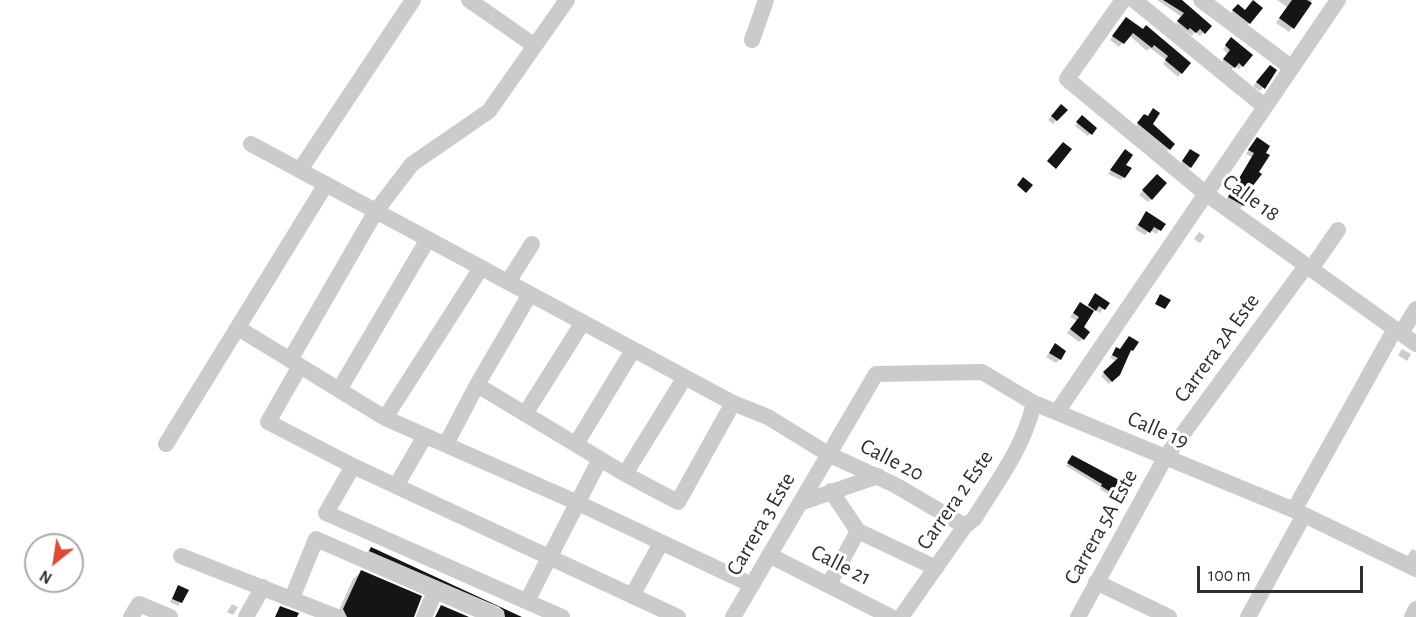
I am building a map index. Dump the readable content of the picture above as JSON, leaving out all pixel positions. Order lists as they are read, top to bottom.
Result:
{
  "streets": {
    "street": [
      "Calle 18",
      "Carrera 2A Este",
      "Calle 19",
      "Calle 20",
      "Carrera 2 Este",
      "Carrera 3 Este",
      "Carrera 5A Este",
      "Calle 21"
    ]
  },
  "crossings": [
    ["Calle 18", "Carrera 2A Este"],
    ["Carrera 2A Este", "Calle 19"],
    ["Carrera 2A Este", "Carrera 5A Este"],
    ["Calle 19", "Carrera 2 Este"],
    ["Calle 19", "Carrera 3 Este"],
    ["Calle 19", "Carrera 5A Este"],
    ["Calle 20", "Carrera 2 Este"],
    ["Calle 20", "Carrera 3 Este"],
    ["Carrera 3 Este", "Calle 21"]
  ],
  "scale_bar": "100 m",
  "north": "bottom left"
}
